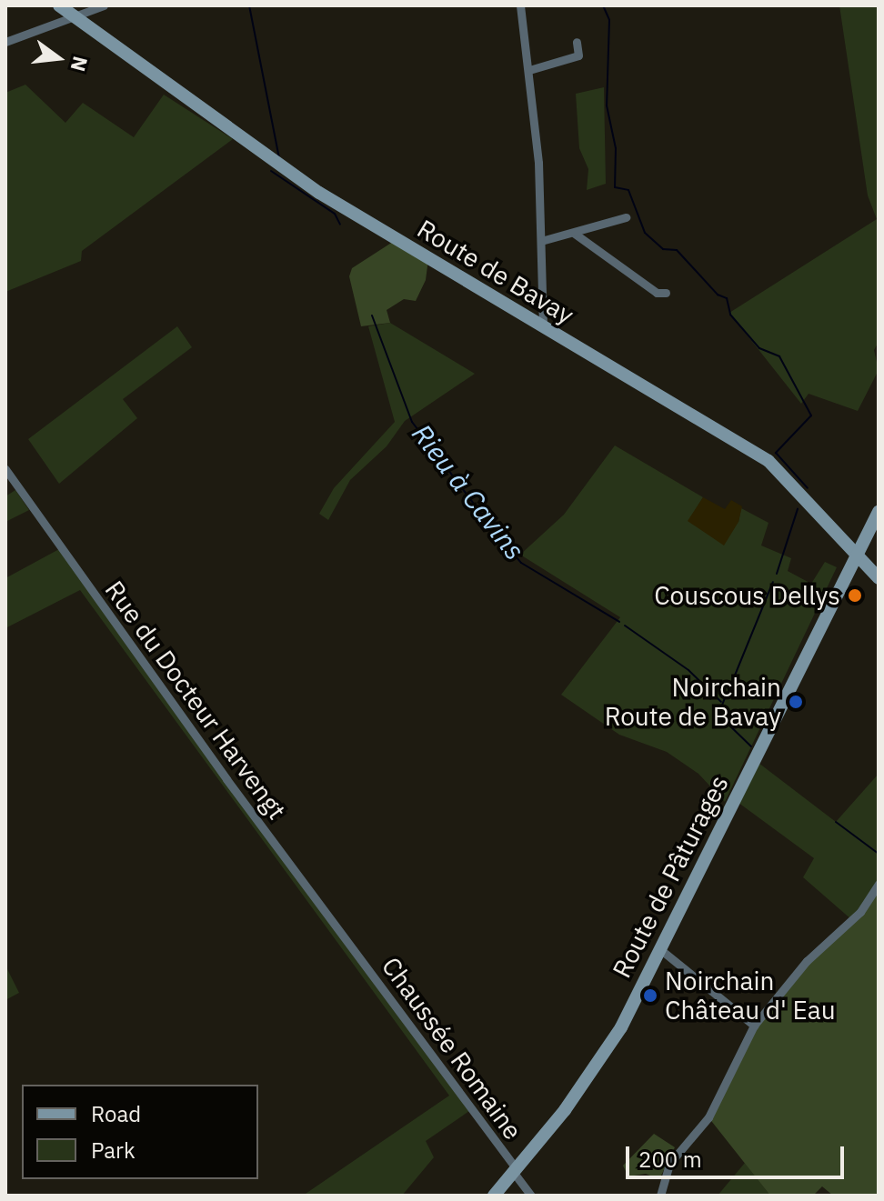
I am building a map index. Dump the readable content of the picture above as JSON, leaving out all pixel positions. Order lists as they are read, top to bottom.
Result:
{
  "streets": {
    "main road": ["Route de Bavay", "Route de Pâturages"],
    "street": ["Rue du Docteur Harvengt", "Chaussée Romaine"]
  },
  "crossings": [
    ["Route de Bavay", "Route de Pâturages"],
    ["Rue du Docteur Harvengt", "Chaussée Romaine"],
    ["Route de Pâturages", "Chaussée Romaine"]
  ],
  "water": ["Rieu à Cavins"],
  "places": ["Couscous Dellys", "Noirchain Route de Bavay", "Noirchain Château d' Eau"],
  "legend": ["Road", "Park"],
  "scale_bar": "200 m",
  "north": "right"
}
